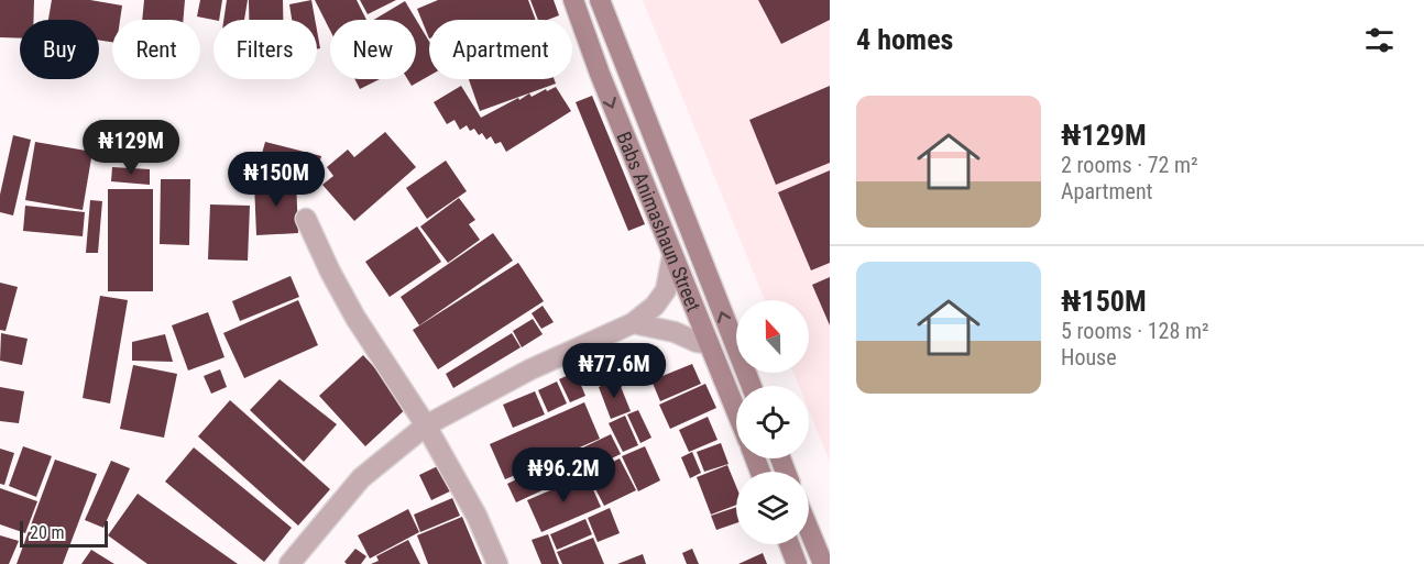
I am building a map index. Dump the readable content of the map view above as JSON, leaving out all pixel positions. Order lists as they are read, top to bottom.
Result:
{
  "streets": {
    "main road": ["Babs Animashaun Street"]
  },
  "scale_bar": "20 m",
  "north": "top",
  "page": {
    "heading": "4 homes",
    "chip": [
      "Buy",
      "Rent",
      "Filters",
      "New",
      "Apartment"
    ],
    "list": [
      {
        "name": "₦129M",
        "note": "2 rooms · 72 m² · Apartment"
      },
      {
        "name": "₦150M",
        "note": "5 rooms · 128 m² · House"
      }
    ],
    "price": [
      "₦129M",
      "₦150M",
      "₦77.6M",
      "₦96.2M"
    ],
    "scale": "20 m"
  }
}
